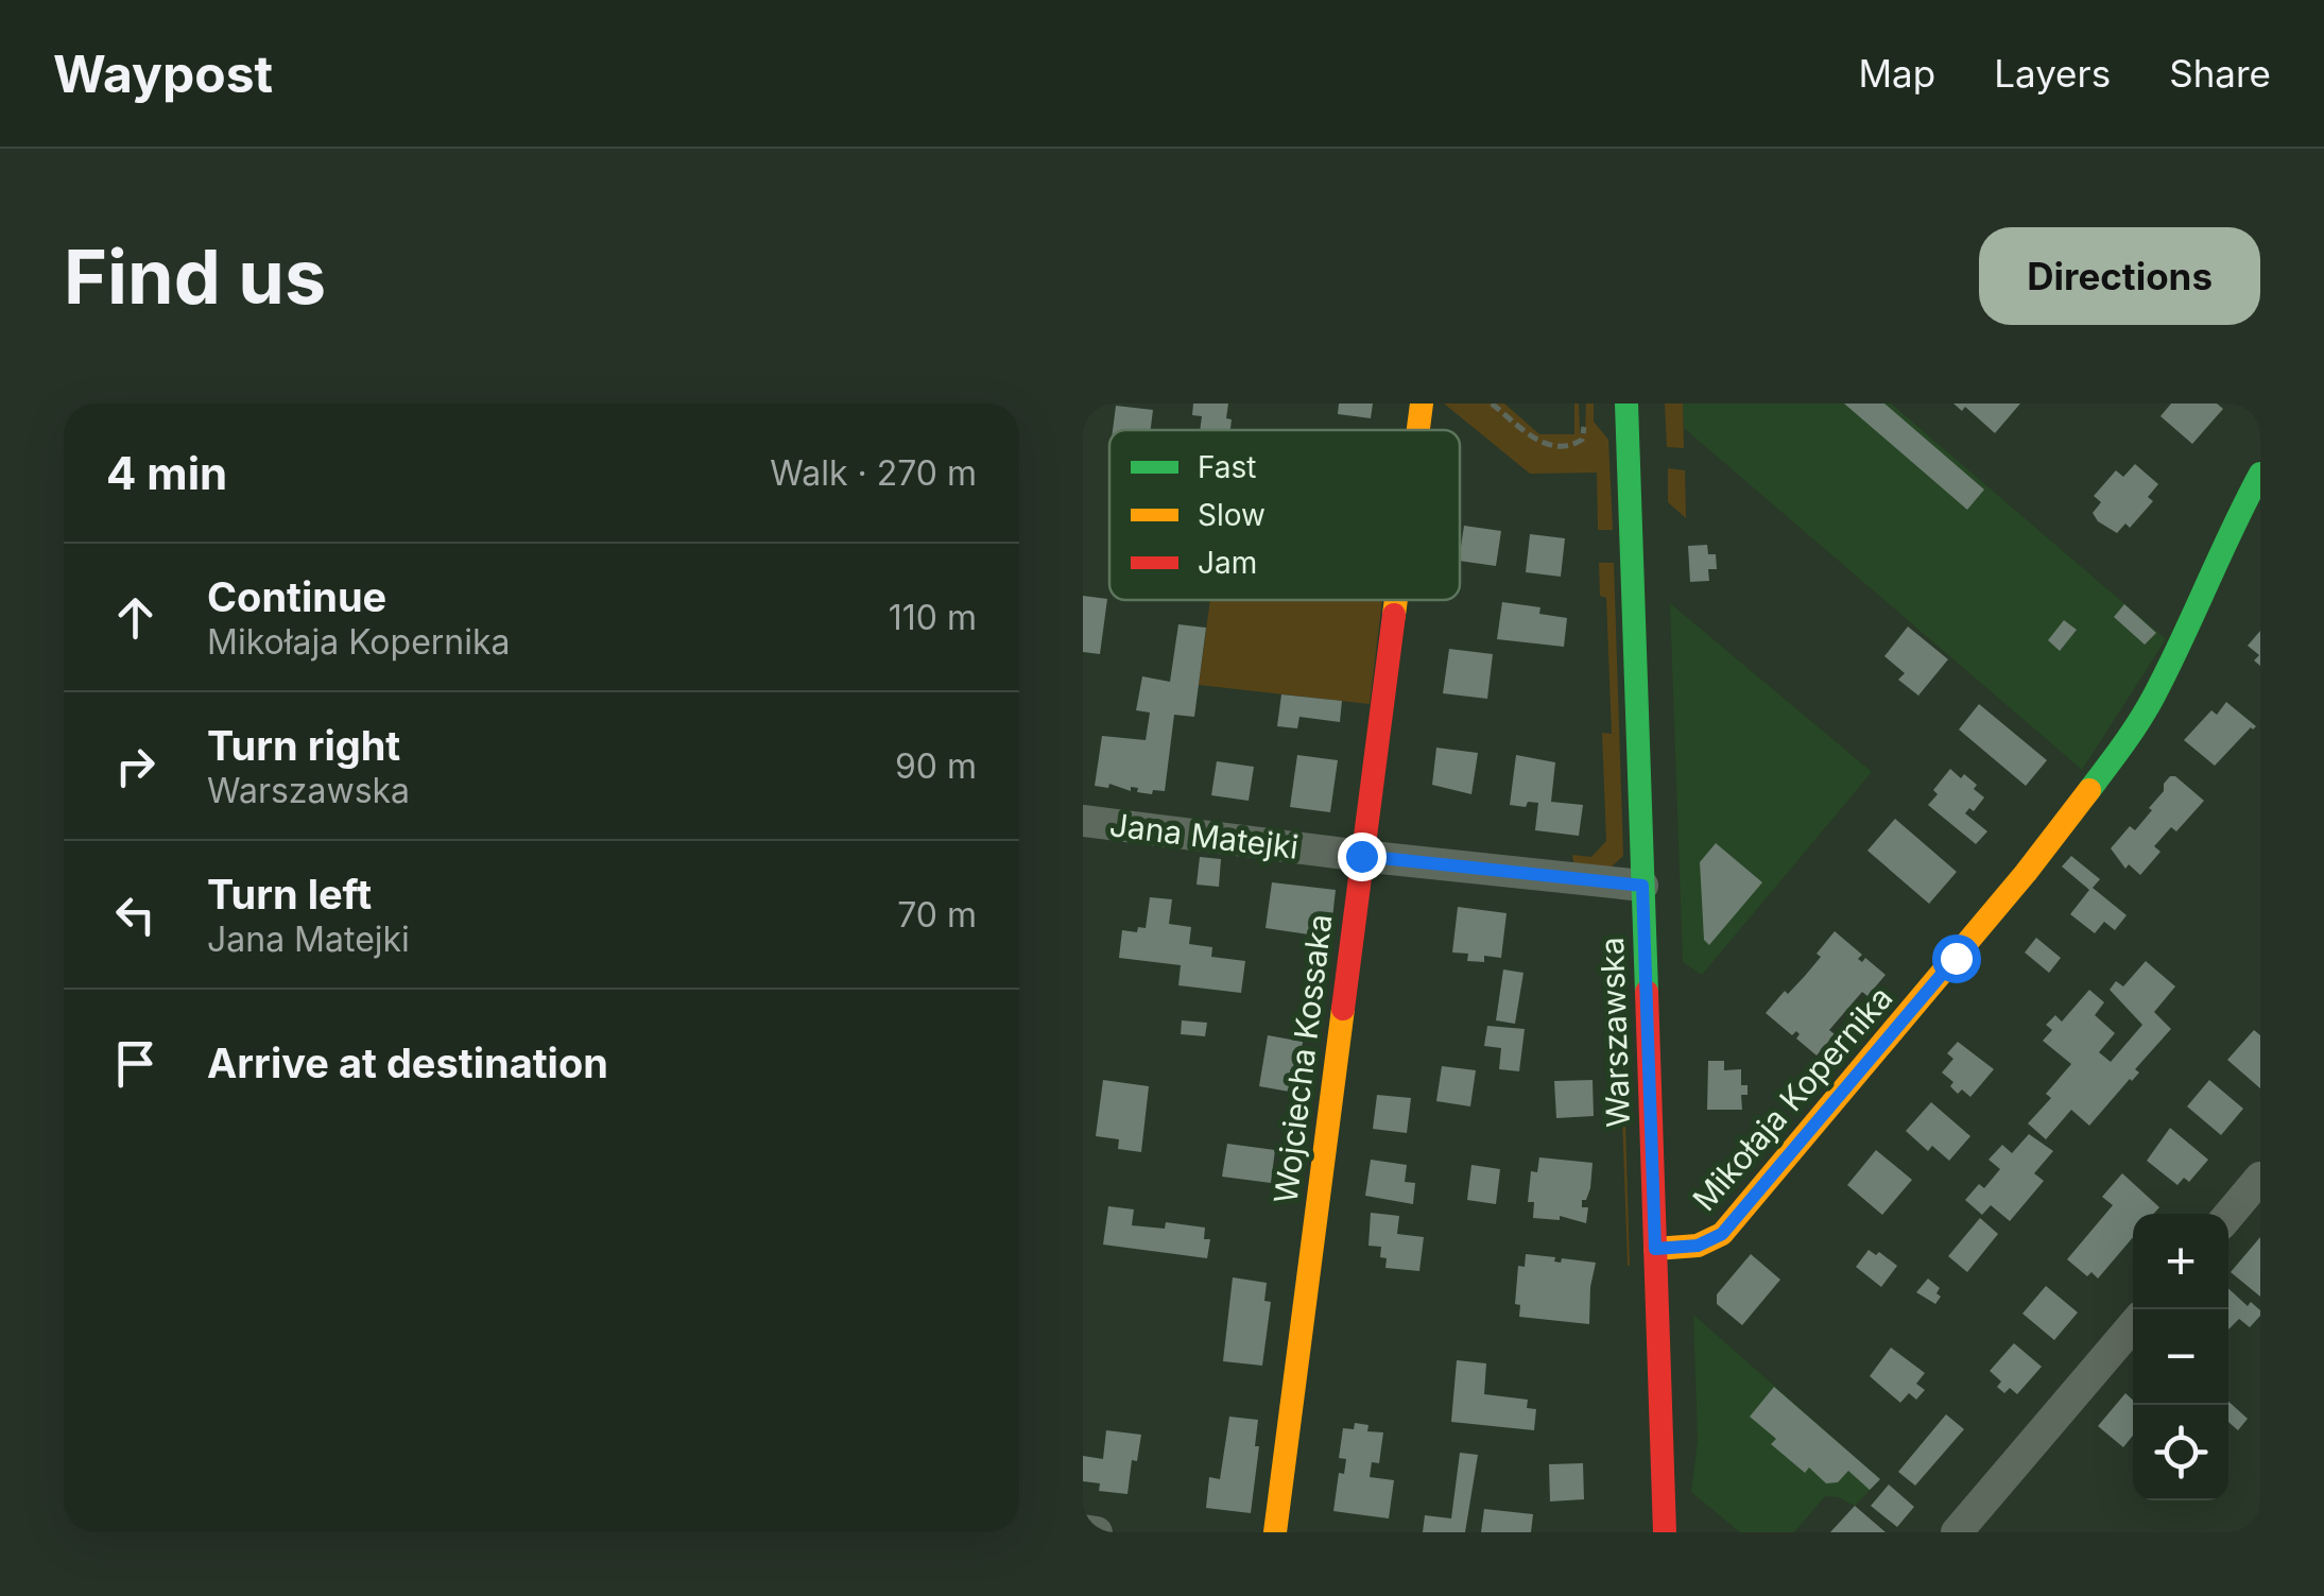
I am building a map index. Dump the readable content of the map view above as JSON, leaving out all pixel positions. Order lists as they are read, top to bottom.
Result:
{
  "streets": {
    "street": [
      "Jana Matejki",
      "Warszawska",
      "Wojciecha Kossaka",
      "Mikołaja Kopernika"
    ]
  },
  "crossings": [
    ["Jana Matejki", "Warszawska"],
    ["Jana Matejki", "Wojciecha Kossaka"],
    ["Warszawska", "Mikołaja Kopernika"]
  ],
  "legend": ["Fast", "Slow", "Jam"],
  "page": {
    "header": "Waypost",
    "nav": ["Map", "Layers", "Share"],
    "buttons": "Directions",
    "title": "Find us",
    "heading": ["4 min", "Walk · 270 m"],
    "list": [
      ["Continue", "Mikołaja Kopernika", "110 m"],
      ["Turn right", "Warszawska", "90 m"],
      ["Turn left", "Jana Matejki", "70 m"],
      "Arrive at destination"
    ],
    "map_buttons": ["+", "−"]
  }
}
